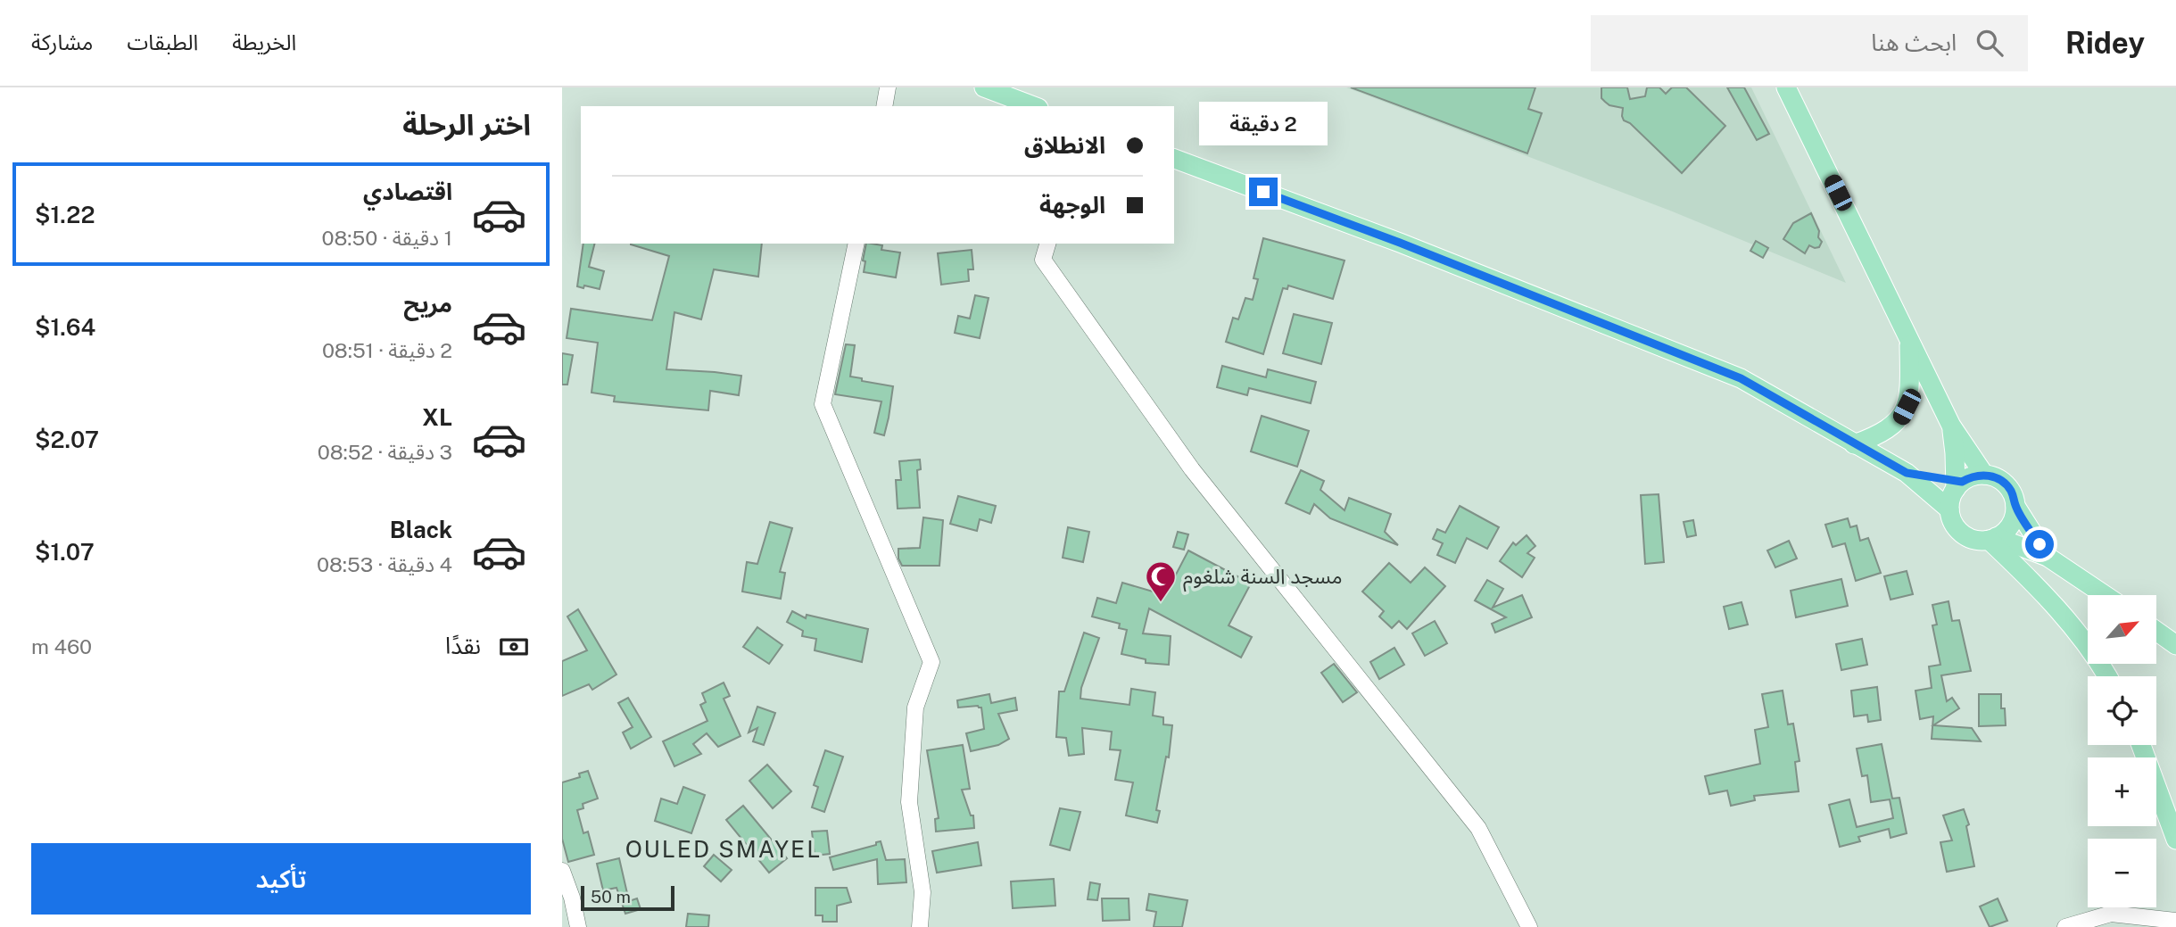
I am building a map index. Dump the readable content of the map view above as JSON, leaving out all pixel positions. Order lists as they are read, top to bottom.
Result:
{
  "districts": ["OULED SMAYEL"],
  "places": {
    "mosque": ["مسجد السنة شلغوم"]
  },
  "scale_bar": "50 m",
  "north": "top right",
  "page": {
    "header": "Ridey",
    "search": "ابحث هنا",
    "nav": ["الخريطة", "الطبقات", "مشاركة"],
    "heading": "اختر الرحلة",
    "bubble": "2 دقيقة",
    "banner": ["الانطلاق", "الوجهة"],
    "list": [
      {
        "name": "اقتصادي",
        "note": "1 دقيقة · 08:50",
        "value": "$1.22"
      },
      {
        "name": "مريح",
        "note": "2 دقيقة · 08:51",
        "value": "$1.64"
      },
      {
        "name": "XL",
        "note": "3 دقيقة · 08:52",
        "value": "$2.07"
      },
      {
        "name": "Black",
        "note": "4 دقيقة · 08:53",
        "value": "$1.07"
      }
    ],
    "map_buttons": ["+", "−"],
    "pay": ["نقدًا", "460 m"],
    "buttons": "تأكيد",
    "scale": "50 m"
  }
}
